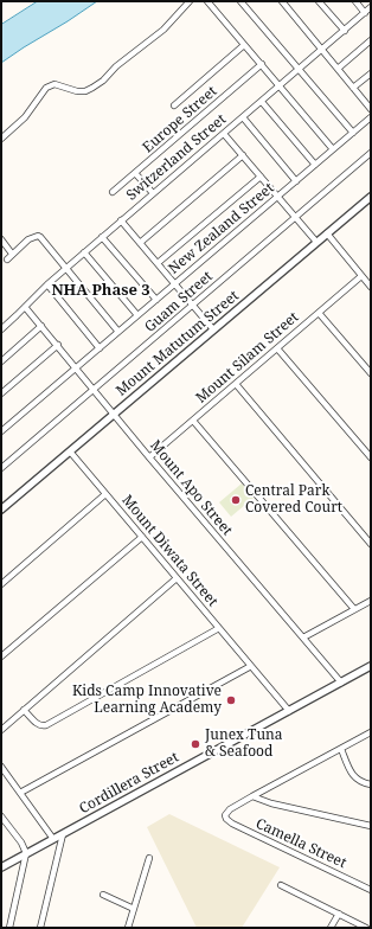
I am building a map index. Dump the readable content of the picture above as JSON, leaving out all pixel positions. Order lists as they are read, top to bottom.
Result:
{
  "streets": {
    "street": [
      "Europe Street",
      "Switzerland Street",
      "New Zealand Street",
      "Guam Street",
      "Mount Matutum Street",
      "Mount Silam Street",
      "Mount Apo Street",
      "Mount Diwata Street",
      "Cordillera Street",
      "Camella Street"
    ]
  },
  "crossings": [
    ["Switzerland Street", "Mount Apo Street"],
    ["New Zealand Street", "Mount Apo Street"],
    ["Guam Street", "Mount Apo Street"],
    ["Mount Matutum Street", "Mount Apo Street"],
    ["Mount Matutum Street", "Mount Diwata Street"],
    ["Mount Silam Street", "Mount Apo Street"],
    ["Mount Apo Street", "Cordillera Street"],
    ["Mount Diwata Street", "Cordillera Street"]
  ],
  "districts": ["NHA Phase 3"],
  "places": ["Central Park Covered Court", "Kids Camp Innovative Learning Academy", "Junex Tuna & Seafood"]
}
